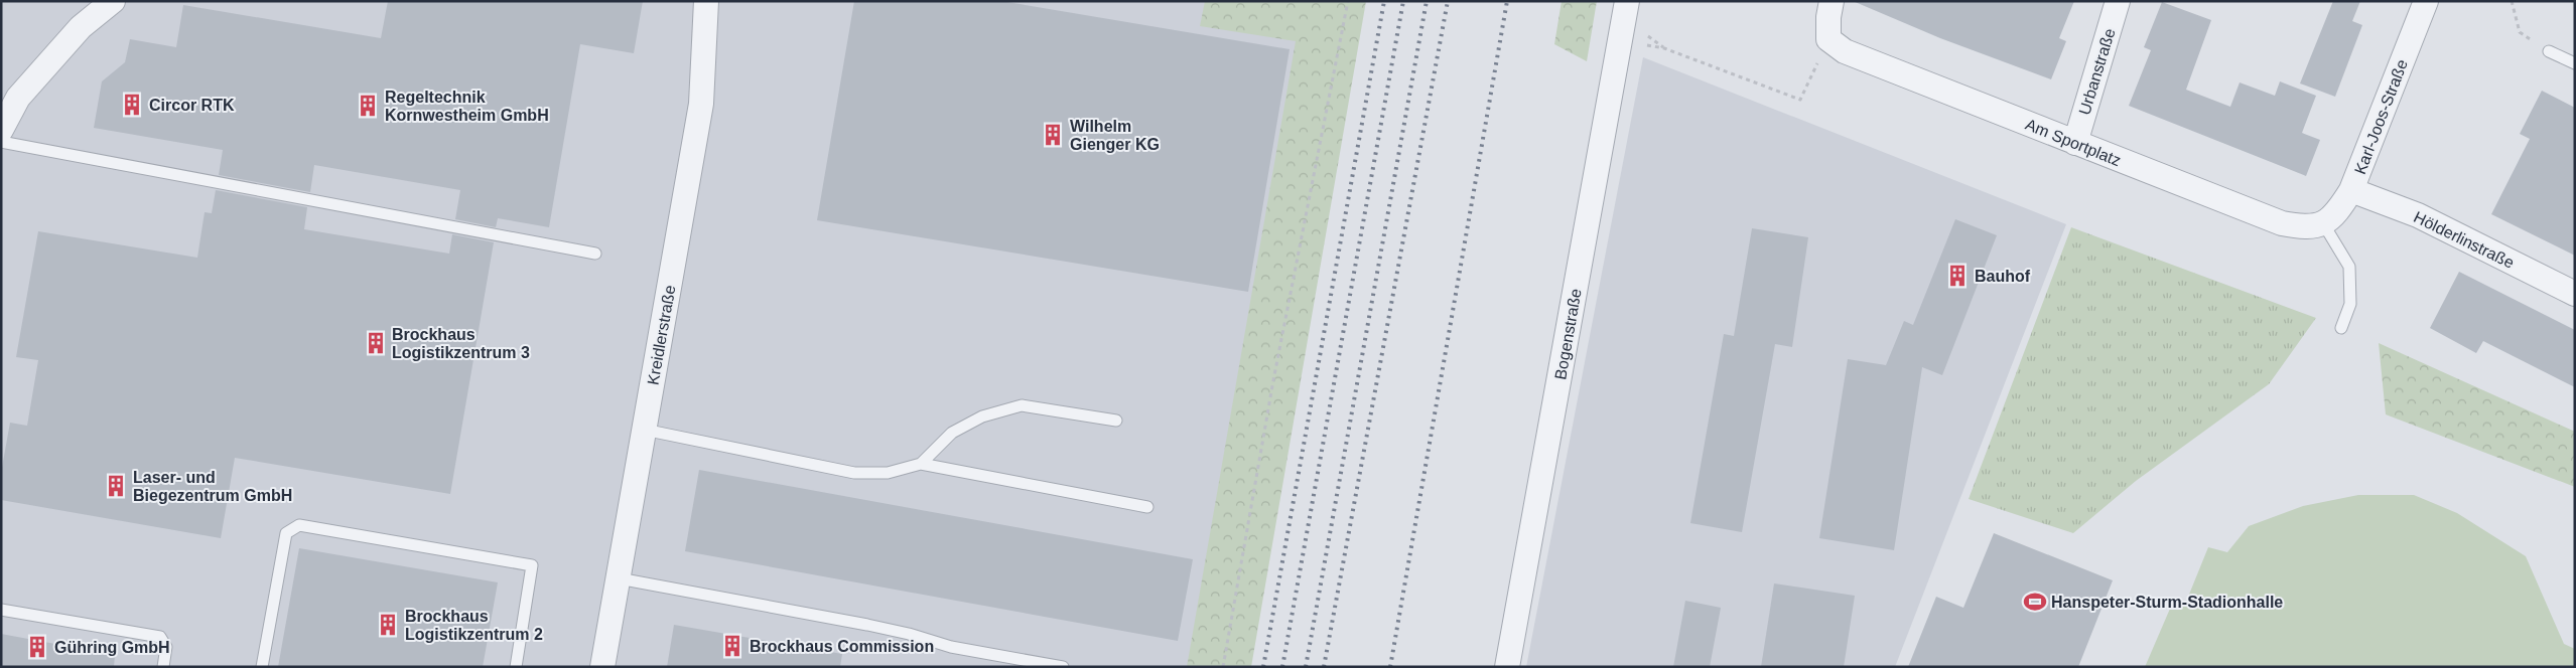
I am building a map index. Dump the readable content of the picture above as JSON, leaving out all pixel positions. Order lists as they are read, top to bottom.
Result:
{
  "streets": {
    "street": [
      "Urbanstraße",
      "Karl-Joos-Straße",
      "Am Sportplatz",
      "Hölderlinstraße",
      "Bogenstraße",
      "Kreidlerstraße"
    ]
  },
  "crossings": [
    ["Urbanstraße", "Am Sportplatz"],
    ["Karl-Joos-Straße", "Am Sportplatz"],
    ["Karl-Joos-Straße", "Hölderlinstraße"]
  ],
  "places": {
    "building": [
      "Circor RTK",
      "Regeltechnik Kornwestheim GmbH",
      "Wilhelm Gienger KG",
      "Bauhof",
      "Brockhaus Logistikzentrum 3",
      "Laser- und Biegezentrum GmbH",
      "Brockhaus Logistikzentrum 2",
      "Brockhaus Commission",
      "Gühring GmbH"
    ],
    "sports": ["Hanspeter-Sturm-Stadionhalle"]
  }
}
